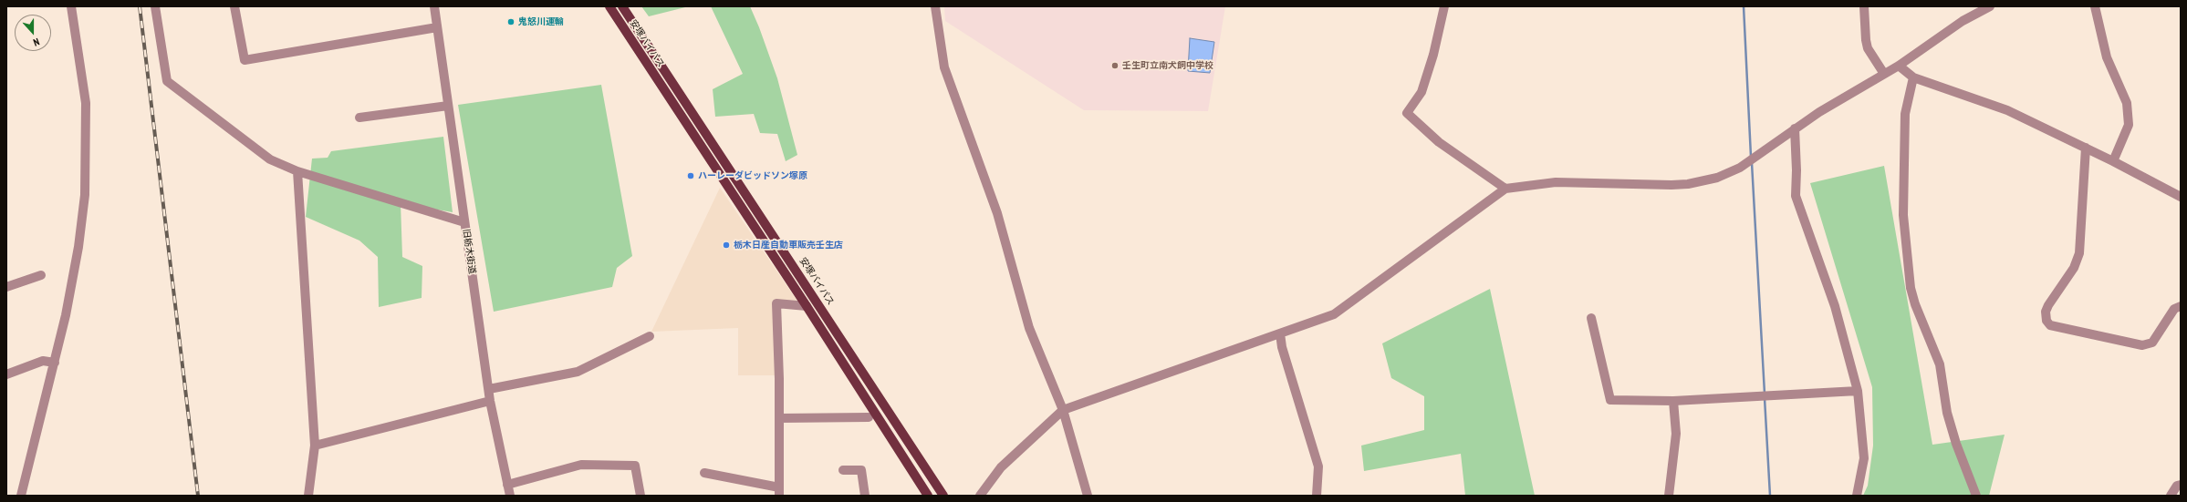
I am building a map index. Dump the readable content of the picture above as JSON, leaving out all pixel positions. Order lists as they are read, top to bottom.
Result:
{
  "streets": {
    "main road": ["安塚バイパス"],
    "street": ["旧栃木街道"]
  },
  "places": [
    "鬼怒川運輸",
    "壬生町立南犬飼中学校",
    "ハーレーダビッドソン塚原",
    "栃木日産自動車販売壬生店"
  ],
  "north": "bottom"
}
